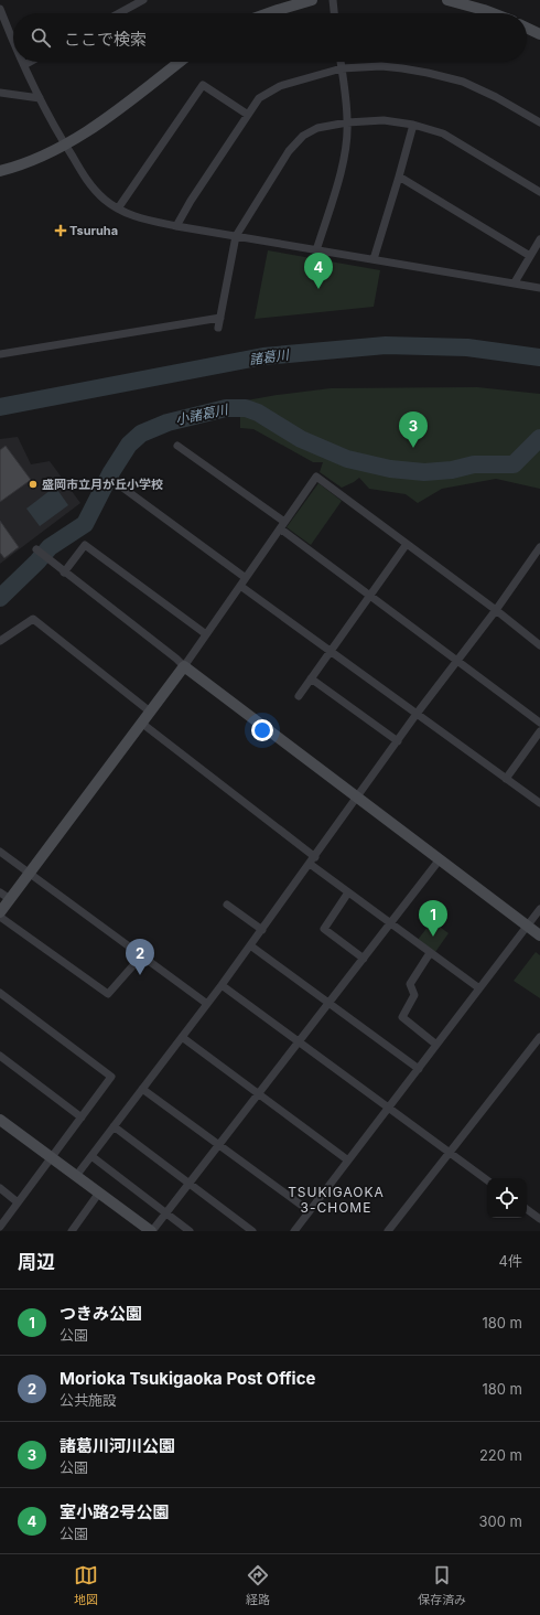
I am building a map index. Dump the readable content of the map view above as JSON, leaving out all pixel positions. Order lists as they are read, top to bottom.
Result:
{
  "districts": ["TSUKIGAOKA 3-CHOME"],
  "water": ["諸葛川", "小諸葛川"],
  "places": {
    "health": ["Tsuruha"],
    "other": ["盛岡市立月が丘小学校"]
  },
  "page": {
    "search": "ここで検索",
    "pins": [
      "4",
      "3",
      "1",
      "2"
    ],
    "heading": ["周辺", "4件"],
    "list": [
      {
        "mark": "1",
        "name": "つきみ公園",
        "note": "公園",
        "value": "180 m"
      },
      {
        "mark": "2",
        "name": "Morioka Tsukigaoka Post Office",
        "note": "公共施設",
        "value": "180 m"
      },
      {
        "mark": "3",
        "name": "諸葛川河川公園",
        "note": "公園",
        "value": "220 m"
      },
      {
        "mark": "4",
        "name": "室小路2号公園",
        "note": "公園",
        "value": "300 m"
      }
    ],
    "nav": ["地図", "経路", "保存済み"]
  }
}
